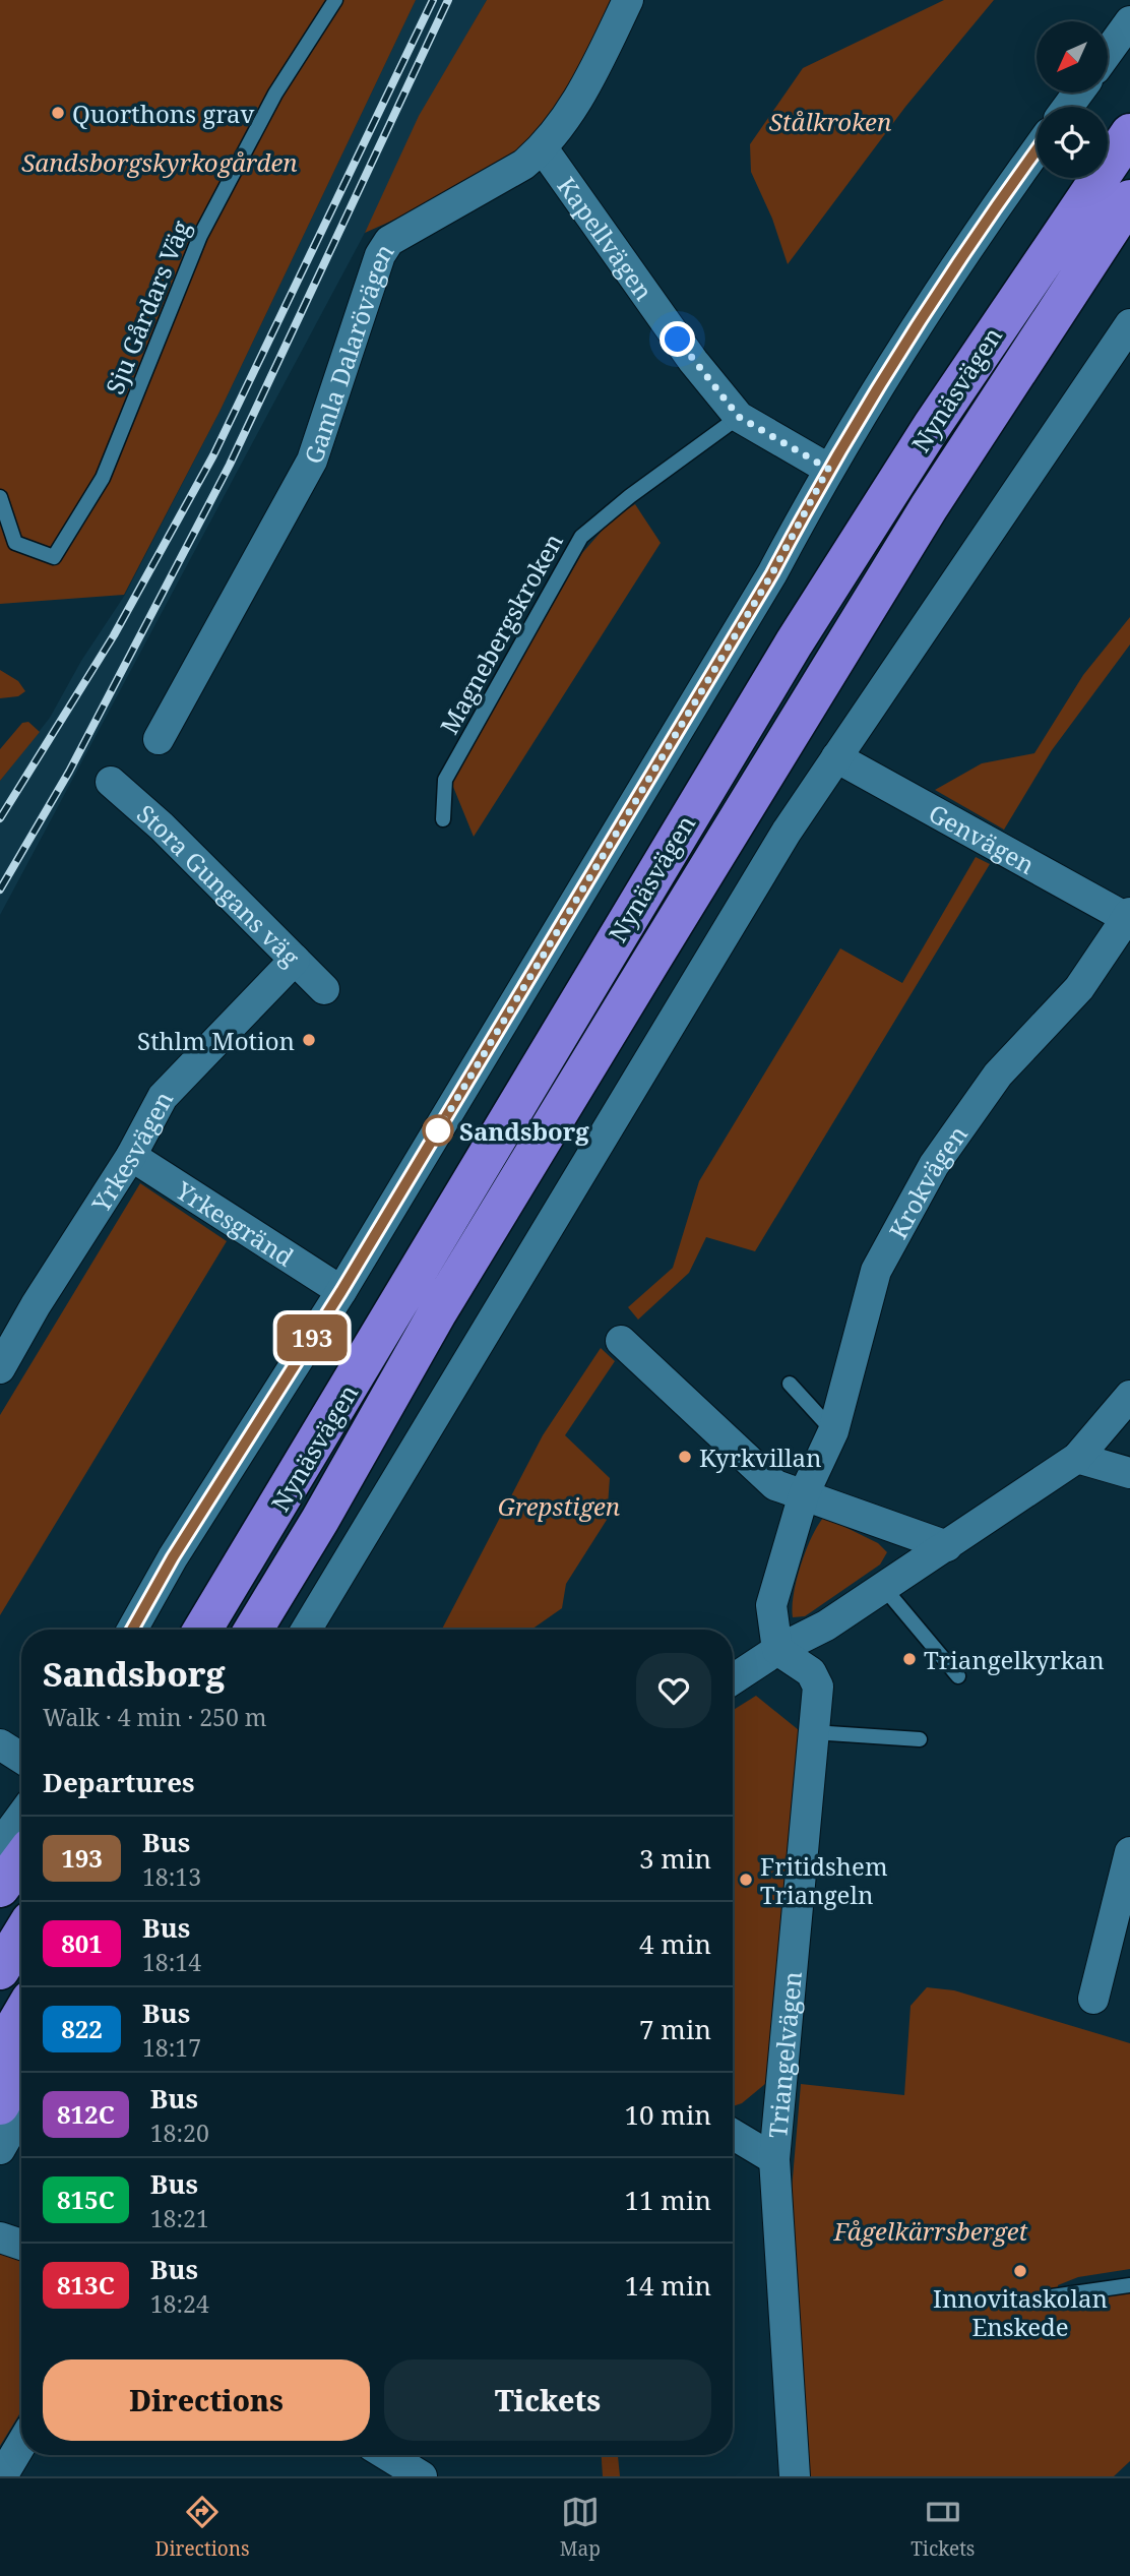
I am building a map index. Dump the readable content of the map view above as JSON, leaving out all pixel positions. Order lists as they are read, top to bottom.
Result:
{
  "streets": {
    "highway": ["Nynäsvägen"],
    "street": [
      "Kapellvägen",
      "Gamla Dalarövägen",
      "Genvägen",
      "Stora Gungans väg",
      "Yrkesvägen",
      "Krokvägen",
      "Yrkesgränd",
      "Triangelvägen"
    ],
    "lane": ["Sju Gårdars Väg", "Magnebergskroken"]
  },
  "crossings": [
    ["Kapellvägen", "Gamla Dalarövägen"],
    ["Kapellvägen", "Magnebergskroken"],
    ["Genvägen", "Krokvägen"],
    ["Stora Gungans väg", "Yrkesvägen"],
    ["Yrkesvägen", "Yrkesgränd"],
    ["Krokvägen", "Triangelvägen"]
  ],
  "parks": [
    "Stålkroken",
    "Sandsborgskyrkogården",
    "Grepstigen",
    "Fågelkärrsberget"
  ],
  "places": [
    "Quorthons grav",
    "Sthlm Motion",
    "Sandsborg",
    "Kyrkvillan",
    "Triangelkyrkan",
    "Fritidshem Triangeln",
    "Innovitaskolan Enskede"
  ],
  "lines": ["bus line 193"],
  "north": "bottom left",
  "page": {
    "on_map": "193",
    "heading": [
      ["Sandsborg", "Walk · 4 min · 250 m"],
      "Departures"
    ],
    "list": [
      {
        "mark": "193",
        "name": "Bus",
        "note": "18:13",
        "value": "3 min"
      },
      {
        "mark": "801",
        "name": "Bus",
        "note": "18:14",
        "value": "4 min"
      },
      {
        "mark": "822",
        "name": "Bus",
        "note": "18:17",
        "value": "7 min"
      },
      {
        "mark": "812C",
        "name": "Bus",
        "note": "18:20",
        "value": "10 min"
      },
      {
        "mark": "815C",
        "name": "Bus",
        "note": "18:21",
        "value": "11 min"
      },
      {
        "mark": "813C",
        "name": "Bus",
        "note": "18:24",
        "value": "14 min"
      }
    ],
    "buttons": ["Directions", "Tickets"],
    "tabs": ["Directions", "Map", "Tickets"]
  }
}
